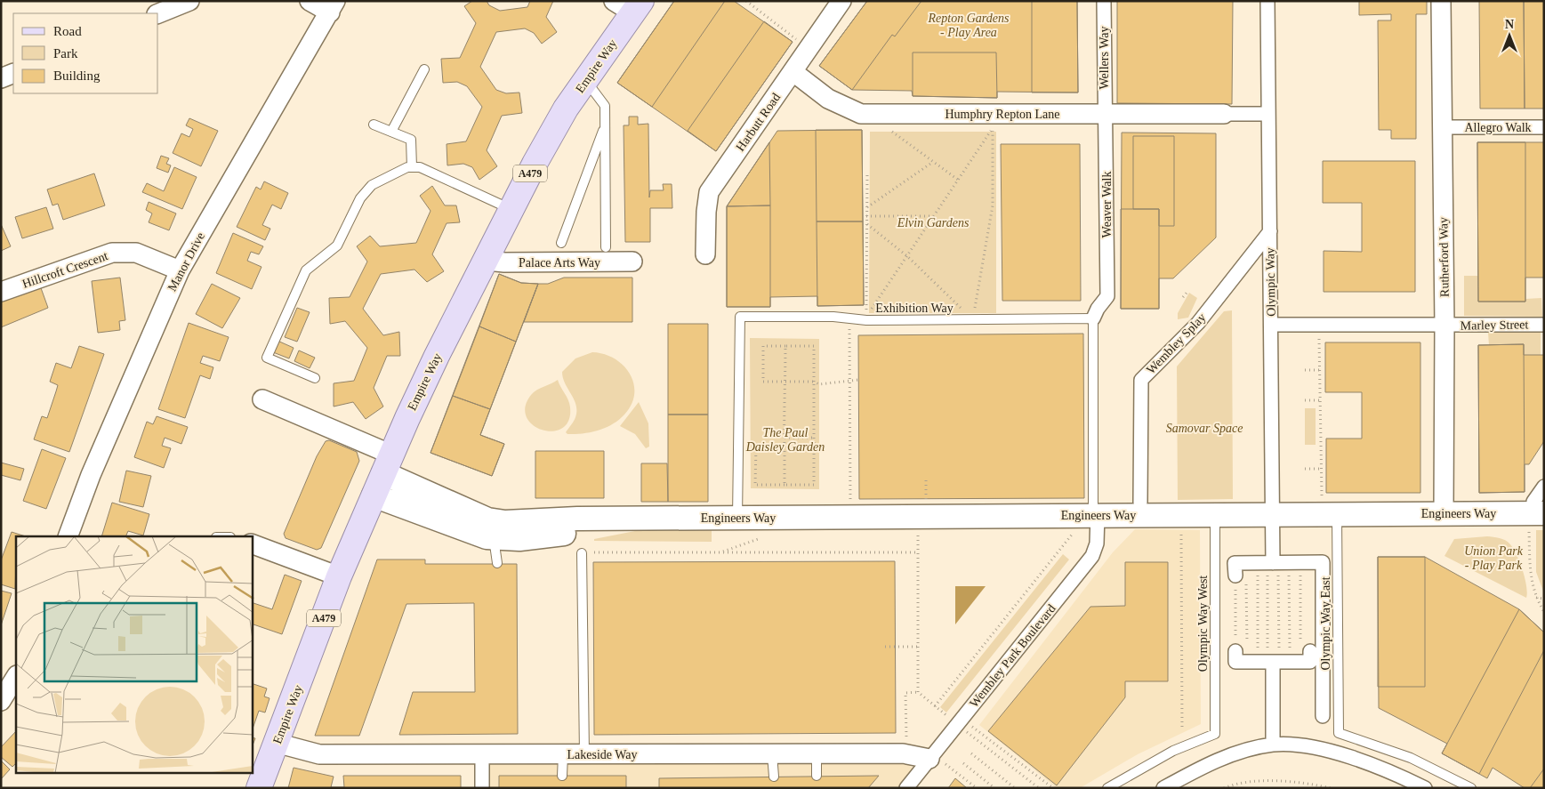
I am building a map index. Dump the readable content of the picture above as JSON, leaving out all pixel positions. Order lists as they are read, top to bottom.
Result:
{
  "streets": {
    "main road": ["Empire Way", "A479"],
    "street": [
      "Wellers Way",
      "Humphry Repton Lane",
      "Harbutt Road",
      "Allegro Walk",
      "Weaver Walk",
      "Rutherford Way",
      "Manor Drive",
      "Palace Arts Way",
      "Hillcroft Crescent",
      "Olympic Way",
      "Marley Street",
      "Wembley Splay",
      "Engineers Way",
      "Wembley Park Boulevard",
      "Lakeside Way"
    ],
    "lane": ["Exhibition Way", "Olympic Way West", "Olympic Way East"]
  },
  "crossings": [
    ["Wellers Way", "Humphry Repton Lane"],
    ["Wellers Way", "Weaver Walk"],
    ["Empire Way", "Palace Arts Way"],
    ["Empire Way", "Engineers Way"],
    ["Empire Way", "Lakeside Way"],
    ["Humphry Repton Lane", "Harbutt Road"],
    ["Humphry Repton Lane", "Weaver Walk"],
    ["Weaver Walk", "Exhibition Way"],
    ["Rutherford Way", "Marley Street"],
    ["Rutherford Way", "Engineers Way"],
    ["Manor Drive", "Hillcroft Crescent"],
    ["Olympic Way", "Marley Street"],
    ["Olympic Way", "Wembley Splay"],
    ["Olympic Way", "Engineers Way"],
    ["Exhibition Way", "Engineers Way"],
    ["Engineers Way", "Olympic Way West"],
    ["Engineers Way", "Olympic Way East"],
    ["Engineers Way", "Wembley Park Boulevard"],
    ["Wembley Park Boulevard", "Lakeside Way"]
  ],
  "parks": [
    "Repton Gardens - Play Area",
    "Elvin Gardens",
    "Samovar Space",
    "The Paul Daisley Garden",
    "Union Park - Play Park"
  ],
  "legend": ["Road", "Park", "Building"],
  "north": "top"
}
